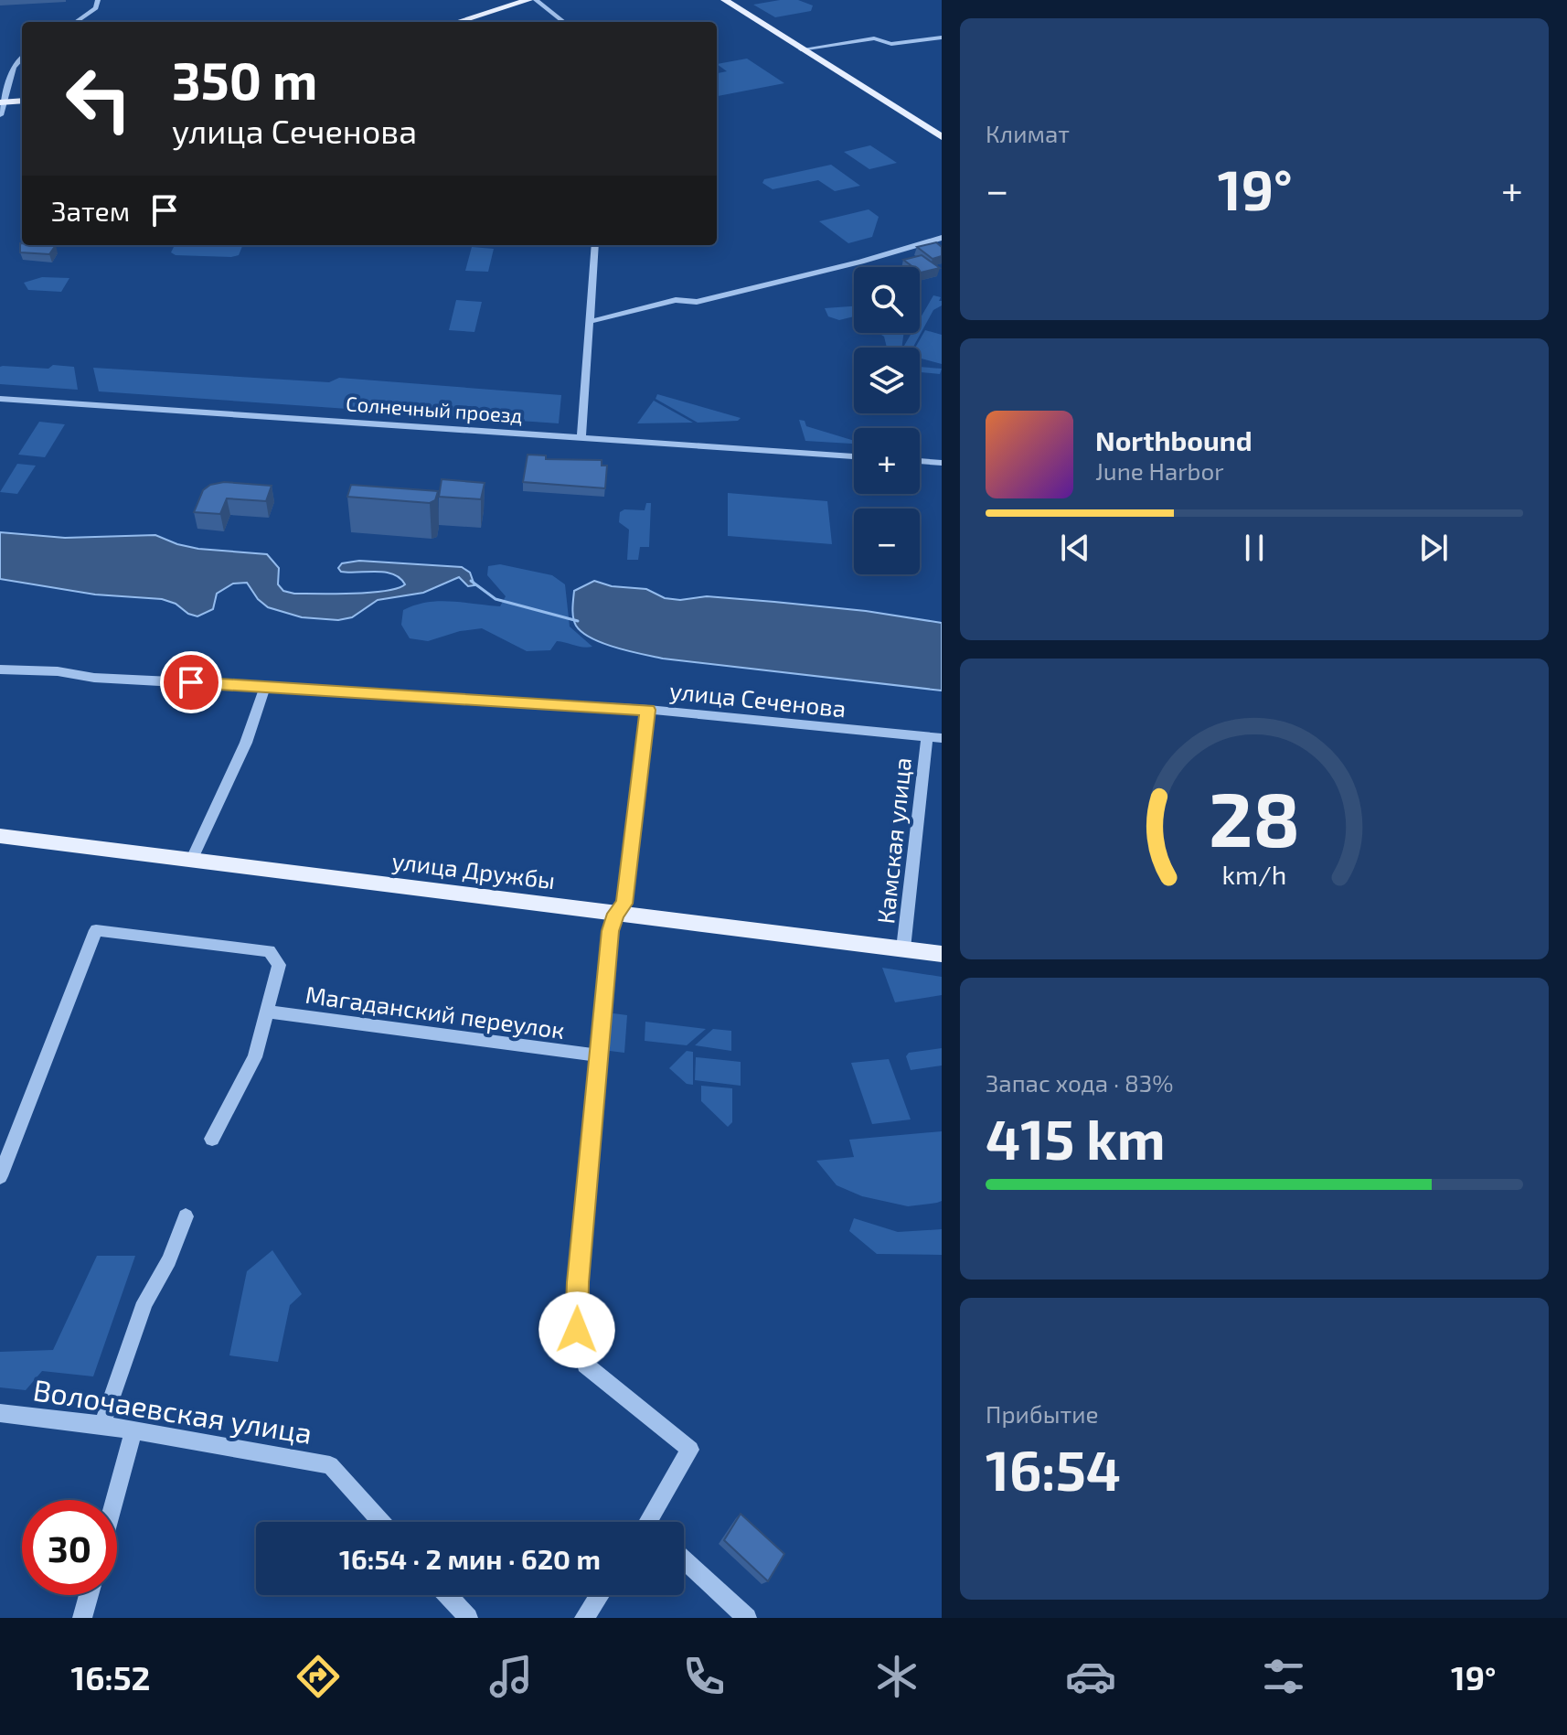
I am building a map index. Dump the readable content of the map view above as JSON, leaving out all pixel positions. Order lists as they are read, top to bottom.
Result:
{
  "streets": {
    "main road": ["улица Дружбы"],
    "street": [
      "Солнечный проезд",
      "улица Сеченова",
      "Камская улица",
      "Магаданский переулок",
      "Волочаевская улица"
    ]
  },
  "crossings": [
    ["улица Сеченова", "Камская улица"],
    ["Камская улица", "улица Дружбы"]
  ],
  "page": {
    "tile": [
      "Климат",
      ["Запас хода · 83%", "415 km"],
      ["Прибытие", "16:54"]
    ],
    "turn": ["350 m", "улица Сеченова"],
    "heat": ["−", "19°", "+"],
    "then": "Затем",
    "map_buttons": ["+", "−"],
    "song": ["Northbound", "June Harbor"],
    "limit": "30",
    "trip": "16:54 · 2 мин · 620 m",
    "tabs": ["16:52", "19°"],
    "gauge": ["28", "km/h"]
  }
}
